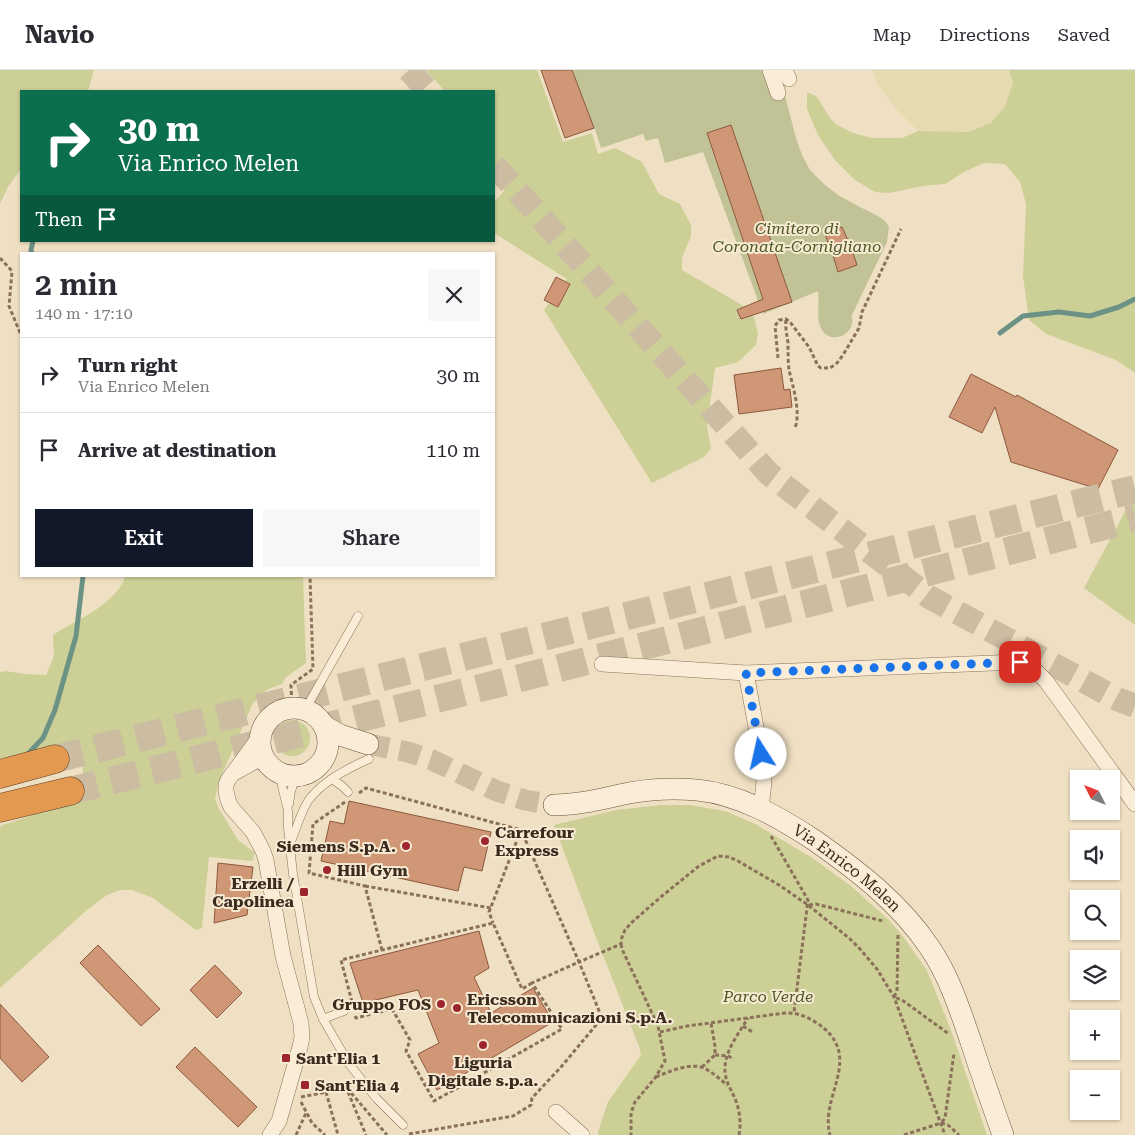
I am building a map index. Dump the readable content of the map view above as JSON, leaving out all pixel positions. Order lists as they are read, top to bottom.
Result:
{
  "streets": {
    "street": ["Via Enrico Melen"]
  },
  "parks": ["Cimitero di Coronata-Cornigliano", "Parco Verde"],
  "places": {
    "other": [
      "Carrefour Express",
      "Siemens S.p.A.",
      "Hill Gym",
      "Gruppo FOS",
      "Ericsson Telecomunicazioni S.p.A.",
      "Liguria Digitale s.p.a."
    ],
    "transit": ["Erzelli / Capolinea", "Sant'Elia 1", "Sant'Elia 4"]
  },
  "north": "top left",
  "page": {
    "header": "Navio",
    "nav": ["Map", "Directions", "Saved"],
    "turn": ["30 m", "Via Enrico Melen"],
    "then": "Then",
    "heading": ["2 min", "140 m · 17:10"],
    "list": [
      {
        "name": "Turn right",
        "note": "Via Enrico Melen",
        "value": "30 m"
      },
      {
        "name": "Arrive at destination",
        "value": "110 m"
      }
    ],
    "buttons": ["Exit", "Share"],
    "map_buttons": ["+", "−"]
  }
}
